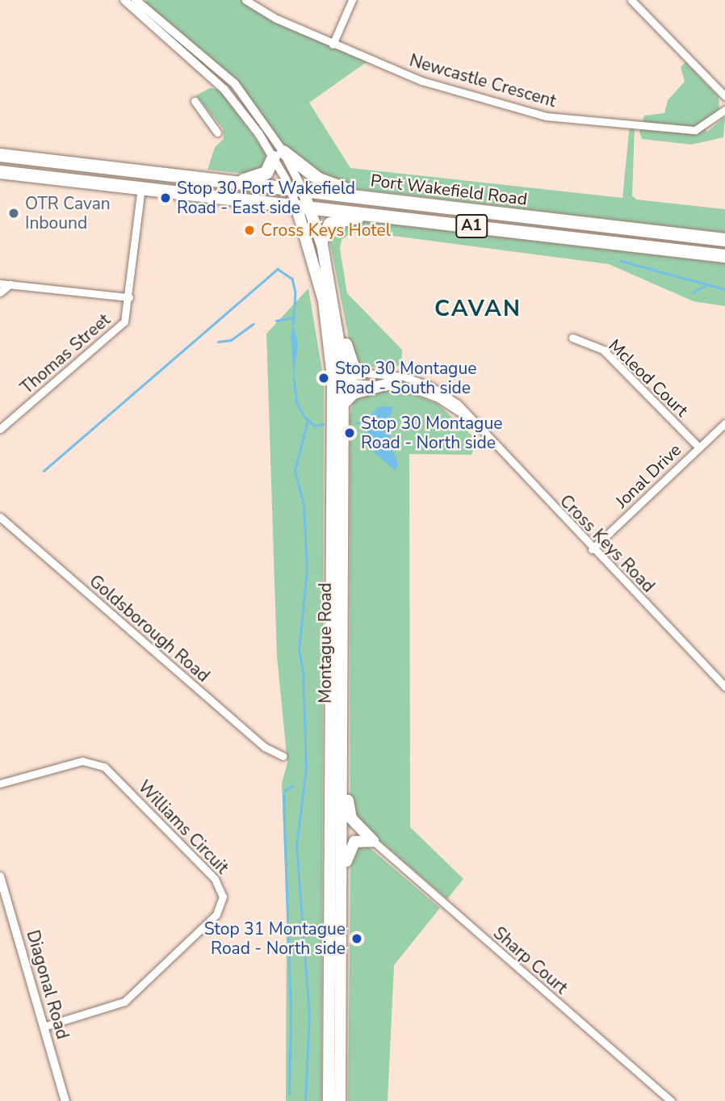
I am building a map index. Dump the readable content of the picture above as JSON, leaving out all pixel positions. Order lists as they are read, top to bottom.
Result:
{
  "streets": {
    "highway": ["Port Wakefield Road", "A1"],
    "main road": ["Montague Road"],
    "street": [
      "Newcastle Crescent",
      "Thomas Street",
      "Mcleod Court",
      "Jonal Drive",
      "Cross Keys Road",
      "Goldsborough Road",
      "Williams Circuit",
      "Sharp Court",
      "Diagonal Road"
    ]
  },
  "crossings": [
    ["Port Wakefield Road", "Thomas Street"],
    ["Port Wakefield Road", "Montague Road"],
    ["Mcleod Court", "Jonal Drive"],
    ["Jonal Drive", "Cross Keys Road"],
    ["Cross Keys Road", "Montague Road"],
    ["Williams Circuit", "Diagonal Road"]
  ],
  "districts": ["CAVAN"],
  "places": [
    "Stop 30 Port Wakefield Road - East side",
    "OTR Cavan Inbound",
    "Cross Keys Hotel",
    "Stop 30 Montague Road - South side",
    "Stop 30 Montague Road - North side",
    "Stop 31 Montague Road - North side"
  ]
}
